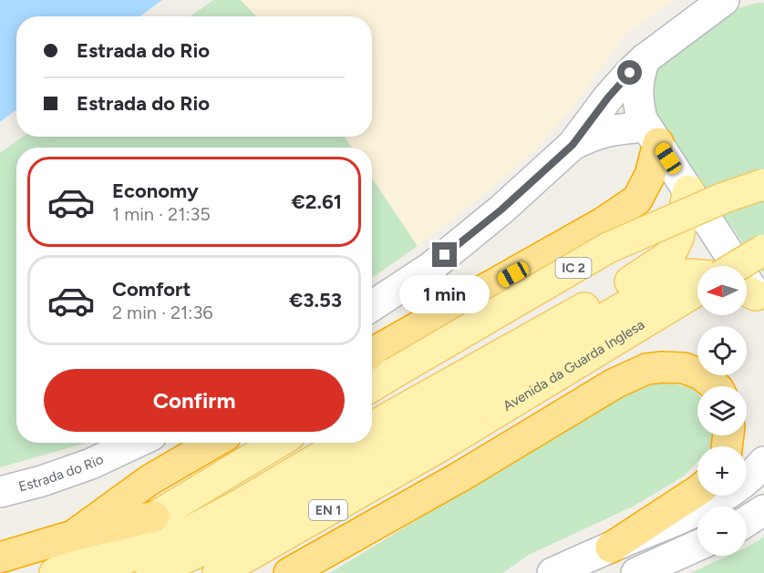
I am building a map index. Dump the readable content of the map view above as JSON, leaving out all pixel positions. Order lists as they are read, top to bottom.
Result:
{
  "streets": {
    "main road": [
      "IC 2",
      "Avenida da Guarda Inglesa",
      "Estrada do Rio",
      "EN 1"
    ]
  },
  "north": "left",
  "page": {
    "banner": ["Estrada do Rio", "Estrada do Rio"],
    "list": [
      {
        "name": "Economy",
        "note": "1 min · 21:35",
        "value": "€2.61"
      },
      {
        "name": "Comfort",
        "note": "2 min · 21:36",
        "value": "€3.53"
      }
    ],
    "map_buttons": ["+", "−"],
    "bubble": "1 min",
    "buttons": "Confirm"
  }
}
